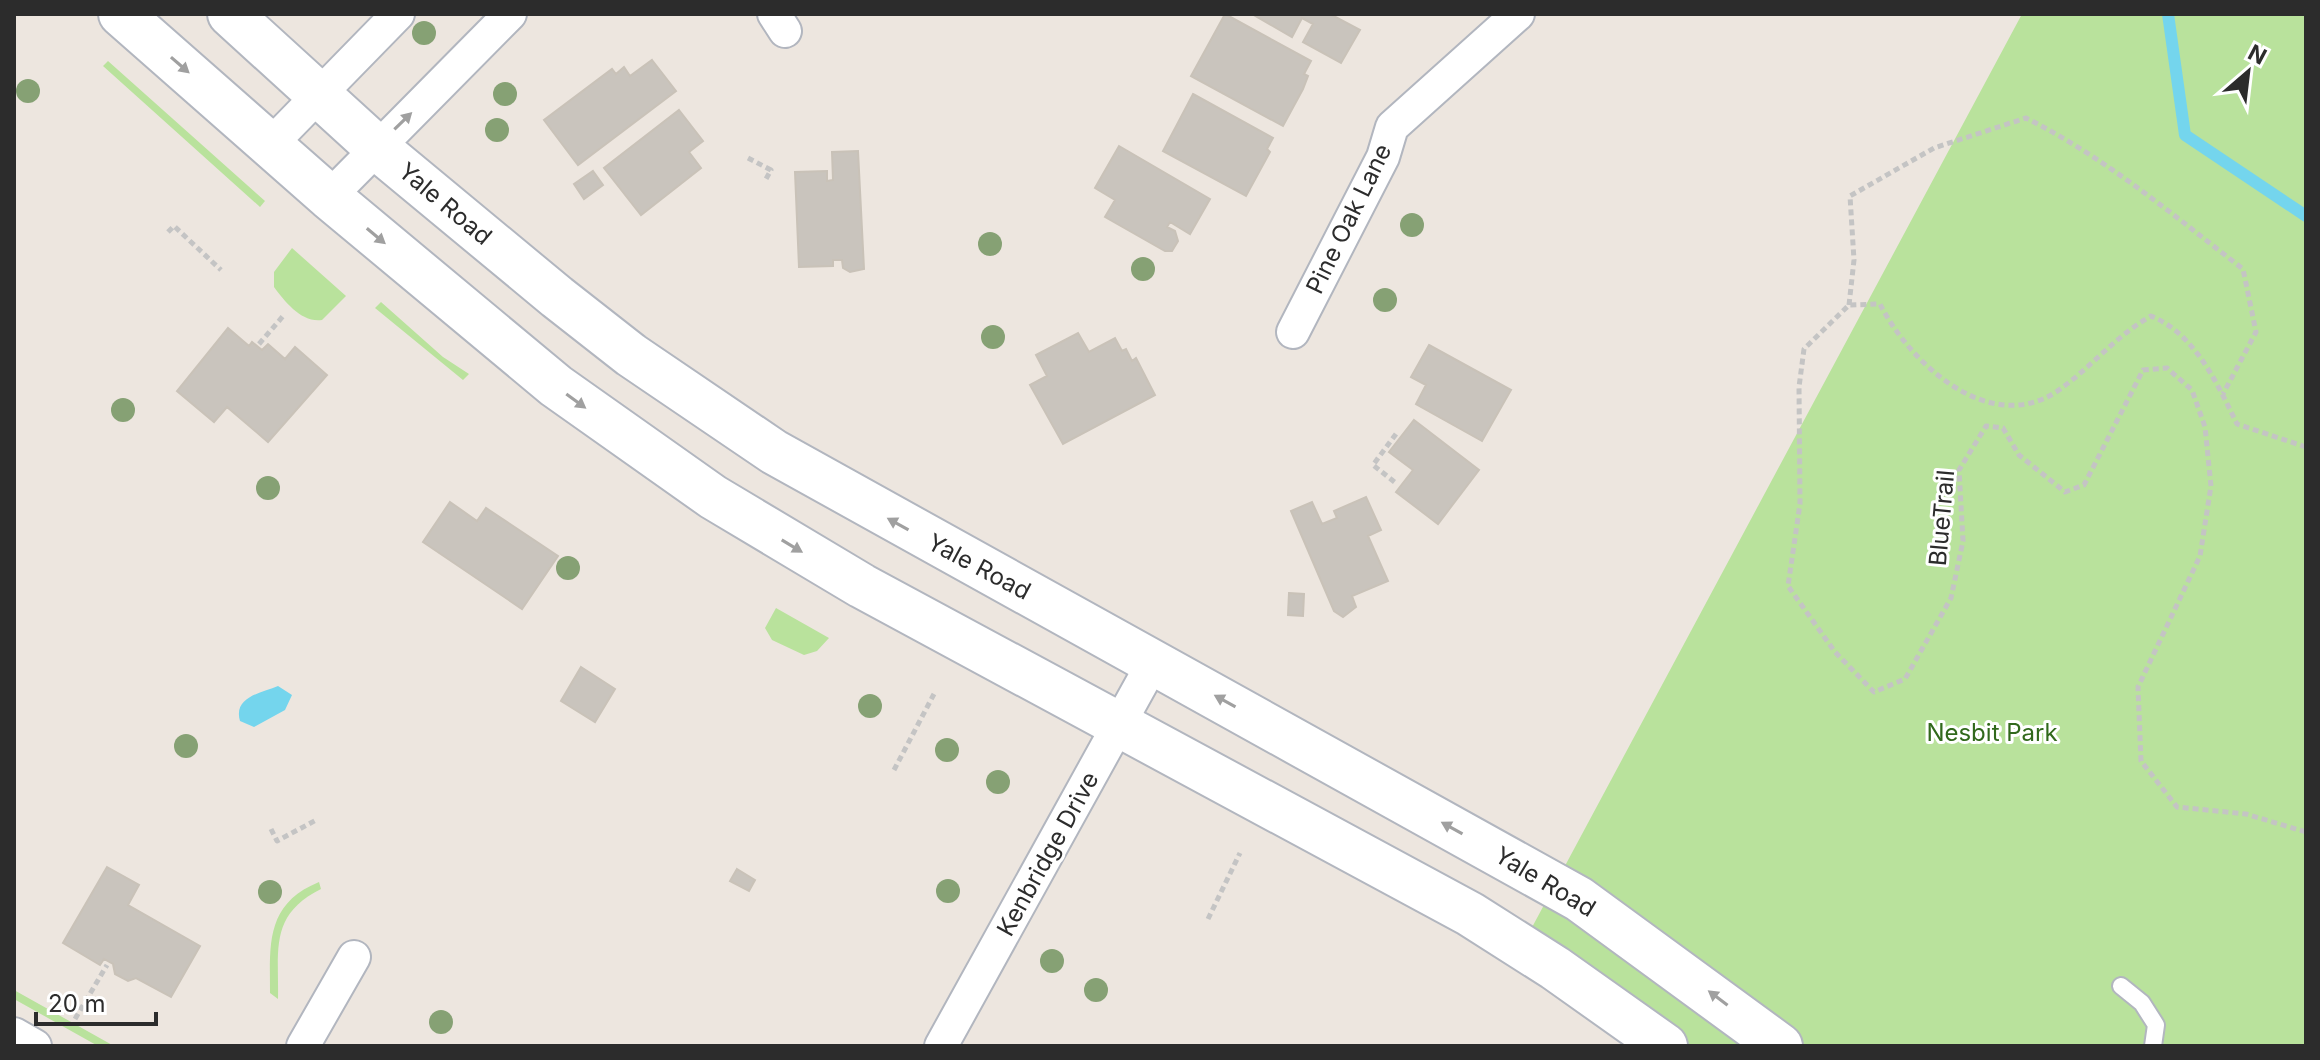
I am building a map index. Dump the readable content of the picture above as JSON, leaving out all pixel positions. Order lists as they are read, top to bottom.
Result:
{
  "streets": {
    "main road": ["Yale Road"],
    "street": ["Pine Oak Lane", "Kenbridge Drive"],
    "path": ["BlueTrail"]
  },
  "crossings": [
    ["Yale Road", "Kenbridge Drive"]
  ],
  "parks": ["Nesbit Park"],
  "scale_bar": "20 m",
  "north": "top right"
}
